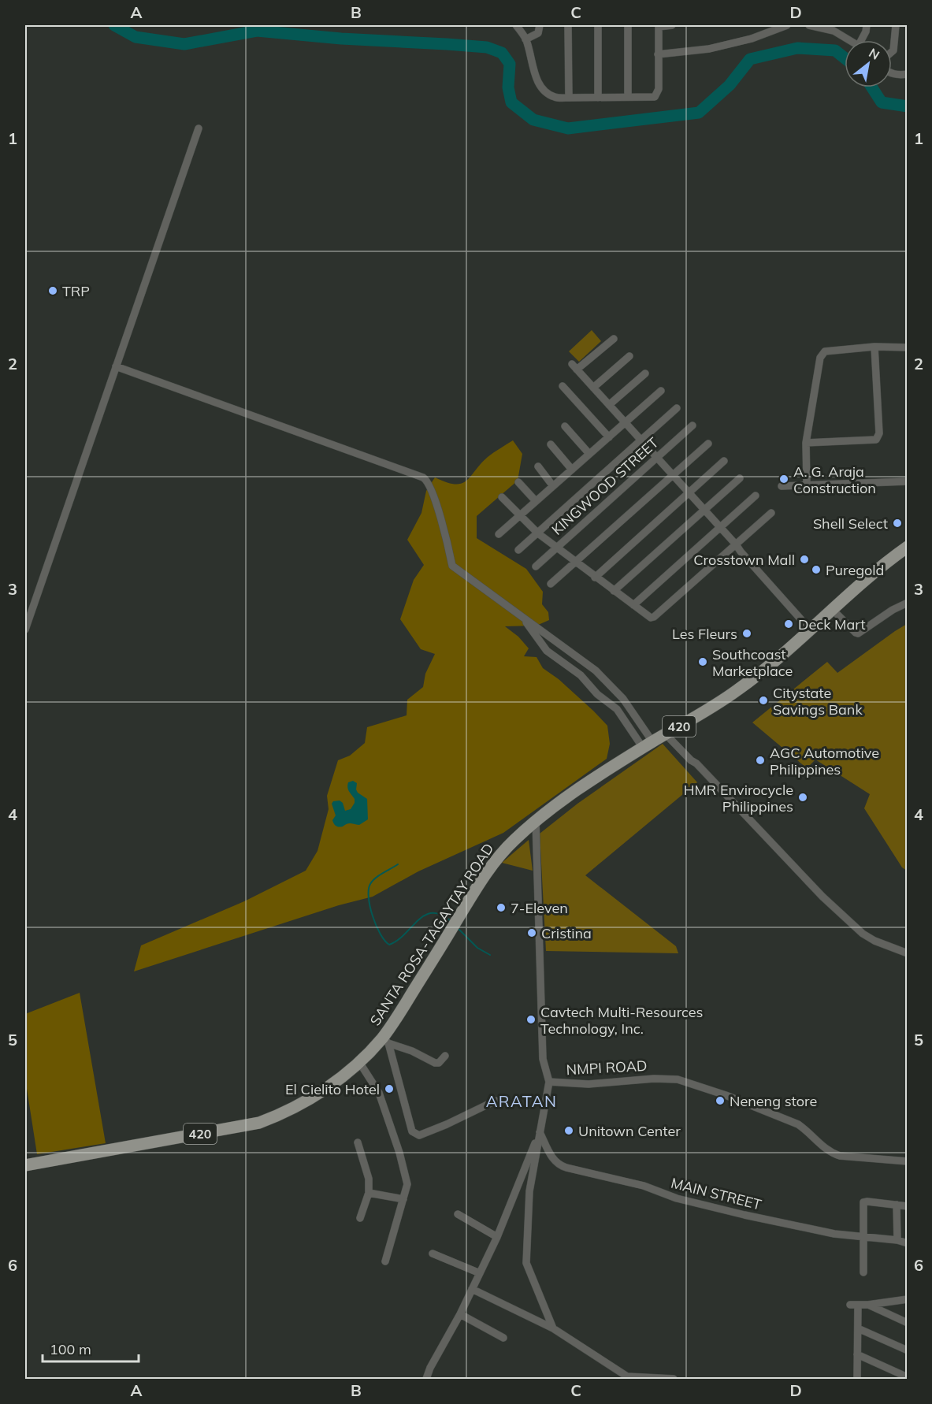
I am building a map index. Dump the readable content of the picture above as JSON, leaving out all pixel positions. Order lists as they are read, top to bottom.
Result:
{
  "streets": {
    "main road": ["420", "SANTA ROSA-TAGAYTAY ROAD"],
    "street": ["KINGWOOD STREET", "NMPI ROAD", "MAIN STREET"]
  },
  "crossings": [
    ["SANTA ROSA-TAGAYTAY ROAD", "NMPI ROAD"]
  ],
  "districts": ["ARATAN"],
  "places": [
    "TRP",
    "A. G. Araja Construction",
    "Shell Select",
    "Crosstown Mall",
    "Puregold",
    "Deck Mart",
    "Les Fleurs",
    "Southcoast Marketplace",
    "Citystate Savings Bank",
    "AGC Automotive Philippines",
    "HMR Envirocycle Philippines",
    "7-Eleven",
    "Cristina",
    "Cavtech Multi-Resources Technology, Inc.",
    "El Cielito Hotel",
    "Neneng store",
    "Unitown Center"
  ],
  "scale_bar": "100 m",
  "north": "top right",
  "grid": {
    "columns": [
      "A",
      "B",
      "C",
      "D"
    ],
    "rows": [
      "1",
      "2",
      "3",
      "4",
      "5",
      "6"
    ]
  }
}
